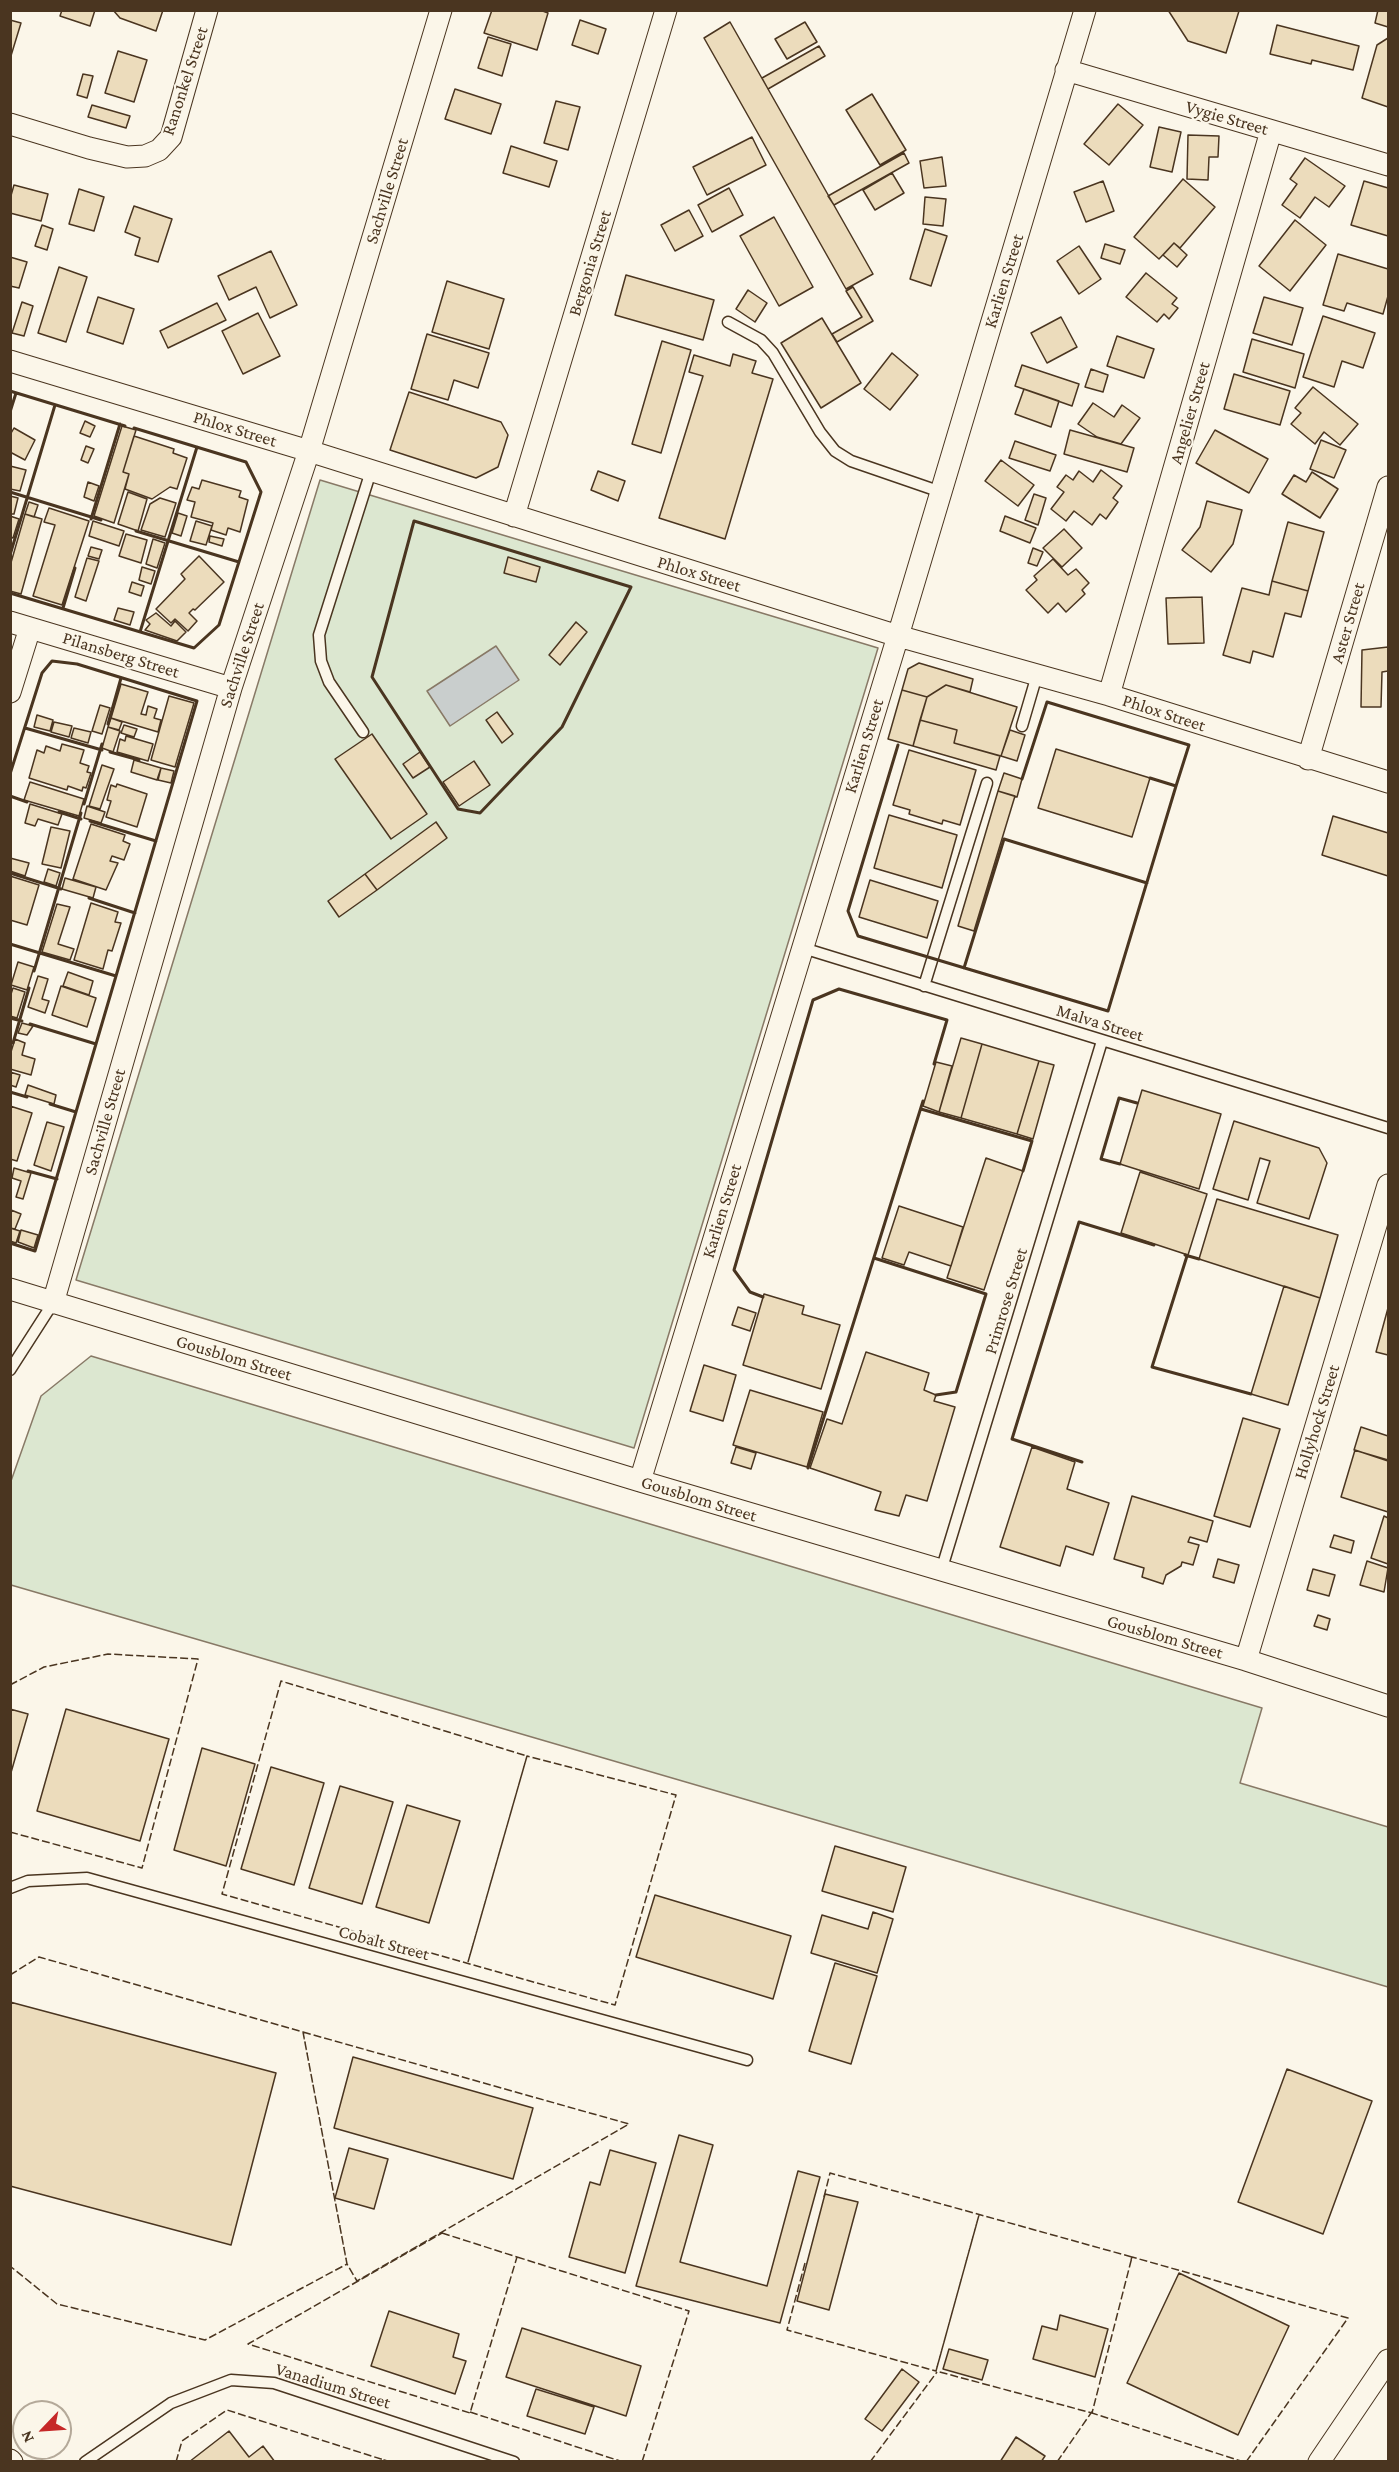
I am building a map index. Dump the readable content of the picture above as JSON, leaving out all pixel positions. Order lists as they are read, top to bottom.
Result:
{
  "streets": {
    "street": [
      "Ranonkel Street",
      "Vygie Street",
      "Sachville Street",
      "Bergonia Street",
      "Karlien Street",
      "Angelier Street",
      "Phlox Street",
      "Aster Street",
      "Pilansberg Street",
      "Gousblom Street",
      "Hollyhock Street"
    ],
    "lane": [
      "Malva Street",
      "Primrose Street",
      "Cobalt Street",
      "Vanadium Street"
    ]
  },
  "crossings": [
    ["Vygie Street", "Karlien Street"],
    ["Vygie Street", "Angelier Street"],
    ["Sachville Street", "Phlox Street"],
    ["Sachville Street", "Pilansberg Street"],
    ["Sachville Street", "Gousblom Street"],
    ["Bergonia Street", "Phlox Street"],
    ["Karlien Street", "Phlox Street"],
    ["Karlien Street", "Malva Street"],
    ["Karlien Street", "Gousblom Street"],
    ["Angelier Street", "Phlox Street"],
    ["Phlox Street", "Aster Street"],
    ["Malva Street", "Primrose Street"],
    ["Primrose Street", "Gousblom Street"],
    ["Gousblom Street", "Hollyhock Street"]
  ],
  "north": "bottom left"
}
